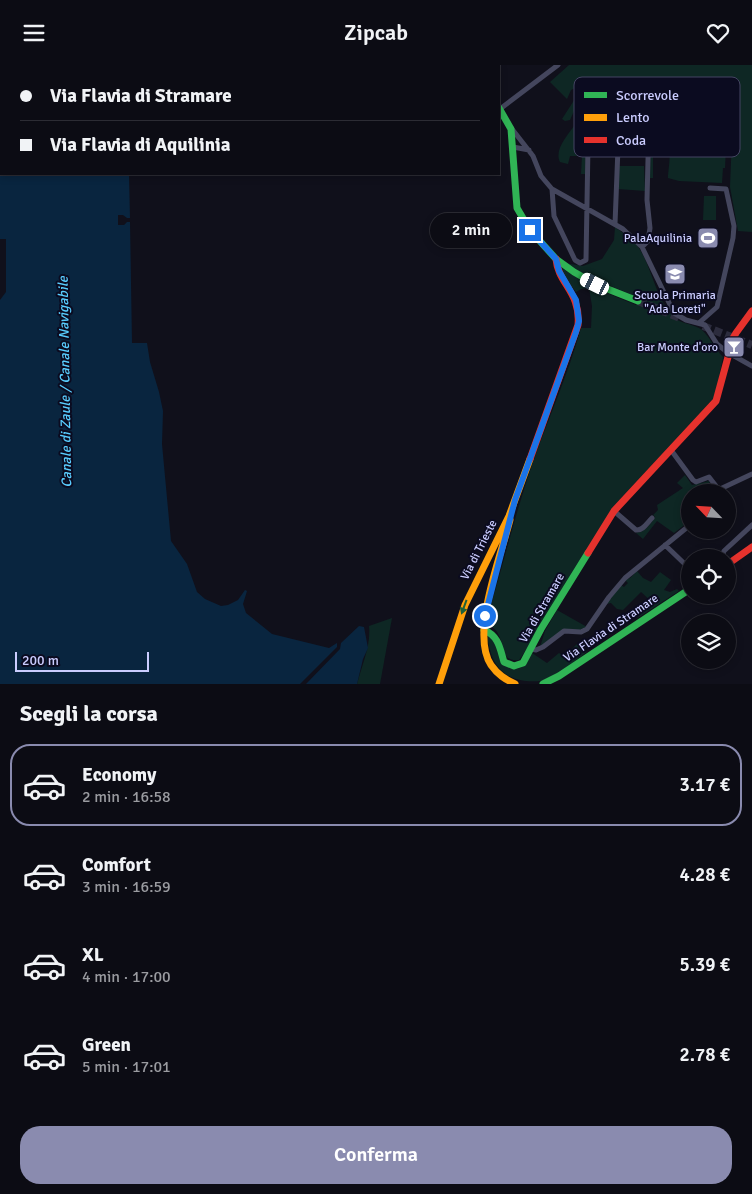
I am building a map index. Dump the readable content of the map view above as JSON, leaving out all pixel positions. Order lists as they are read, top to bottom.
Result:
{
  "streets": {
    "street": ["Via di Trieste", "Via di Stramare", "Via Flavia di Stramare"]
  },
  "water": ["Canale di Zaule / Canale Navigabile"],
  "places": {
    "sports": ["PalaAquilinia"],
    "school or university": ["Scuola Primaria \"Ada Loreti\""],
    "bar": ["Bar Monte d'oro"]
  },
  "legend": ["Scorrevole", "Lento", "Coda"],
  "scale_bar": "200 m",
  "north": "top left",
  "page": {
    "header": "Zipcab",
    "banner": ["Via Flavia di Stramare", "Via Flavia di Aquilinia"],
    "bubble": "2 min",
    "scale": "200 m",
    "heading": "Scegli la corsa",
    "list": [
      {
        "name": "Economy",
        "note": "2 min · 16:58",
        "value": "3.17 €"
      },
      {
        "name": "Comfort",
        "note": "3 min · 16:59",
        "value": "4.28 €"
      },
      {
        "name": "XL",
        "note": "4 min · 17:00",
        "value": "5.39 €"
      },
      {
        "name": "Green",
        "note": "5 min · 17:01",
        "value": "2.78 €"
      }
    ],
    "buttons": "Conferma"
  }
}
